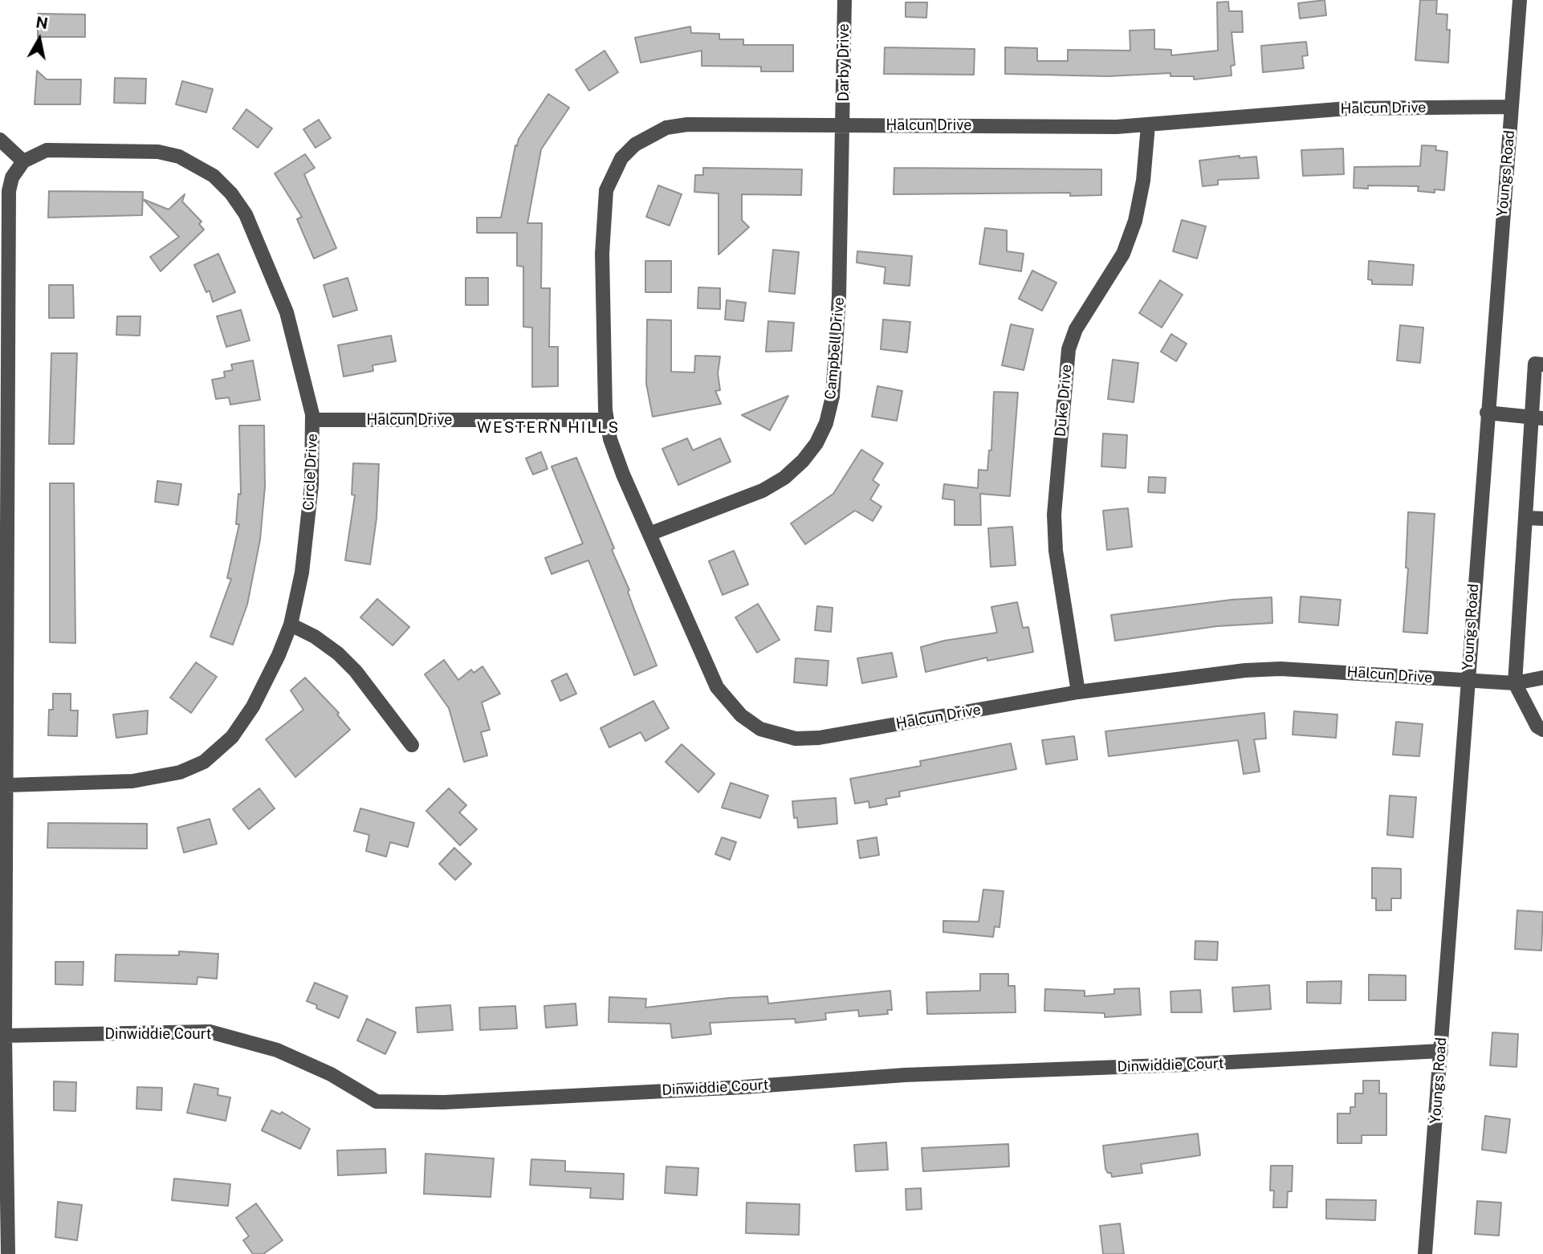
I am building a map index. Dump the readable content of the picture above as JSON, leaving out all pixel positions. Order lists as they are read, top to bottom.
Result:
{
  "streets": {
    "street": [
      "Darby Drive",
      "Halcun Drive",
      "Youngs Road",
      "Campbell Drive",
      "Duke Drive",
      "Circle Drive",
      "Dinwiddie Court"
    ]
  },
  "crossings": [
    ["Darby Drive", "Halcun Drive"],
    ["Darby Drive", "Campbell Drive"],
    ["Halcun Drive", "Youngs Road"],
    ["Halcun Drive", "Campbell Drive"],
    ["Halcun Drive", "Duke Drive"],
    ["Halcun Drive", "Circle Drive"],
    ["Youngs Road", "Dinwiddie Court"]
  ],
  "districts": ["WESTERN HILLS"],
  "north": "top"
}
